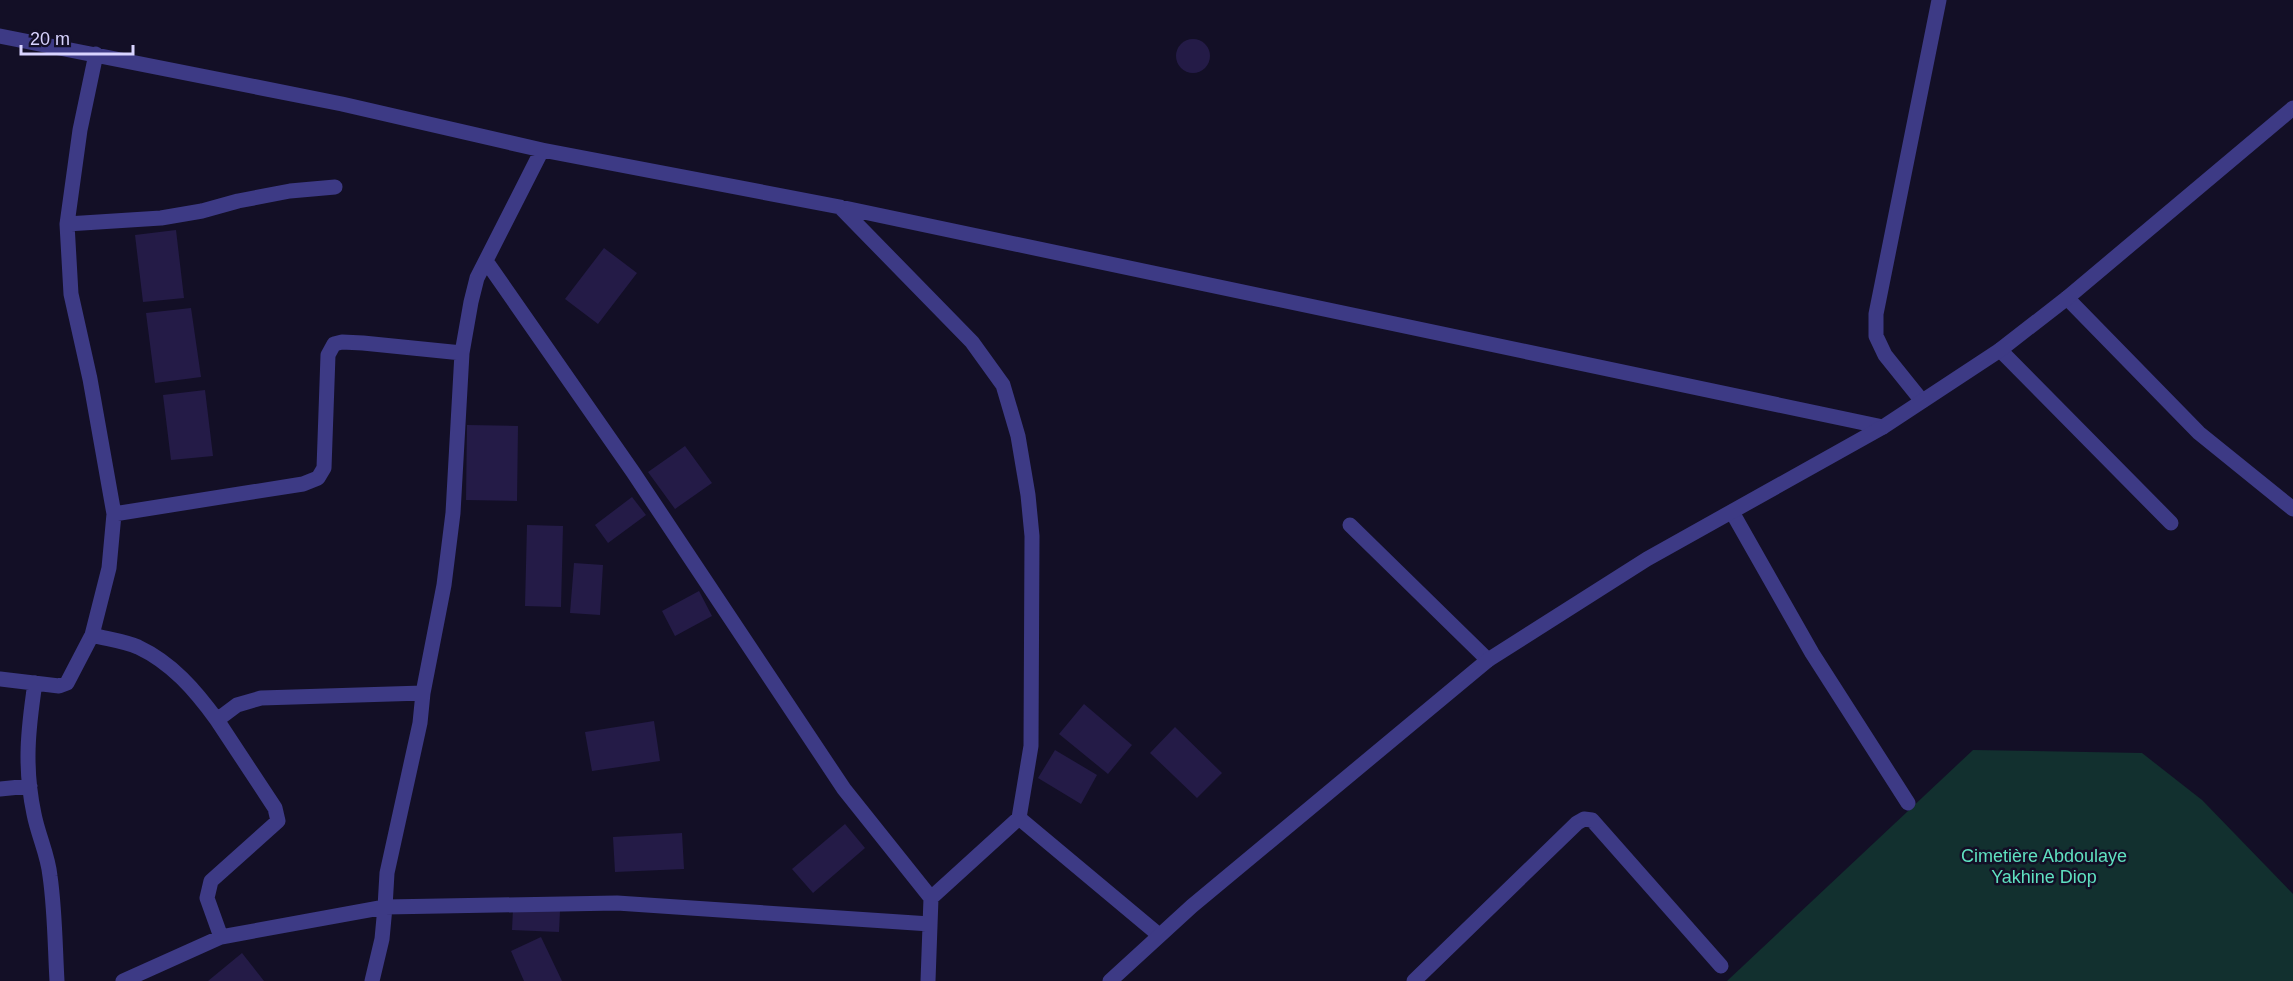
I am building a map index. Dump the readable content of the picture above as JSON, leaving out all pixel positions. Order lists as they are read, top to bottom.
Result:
{
  "parks": ["Cimetière Abdoulaye Yakhine Diop"],
  "scale_bar": "20 m"
}
